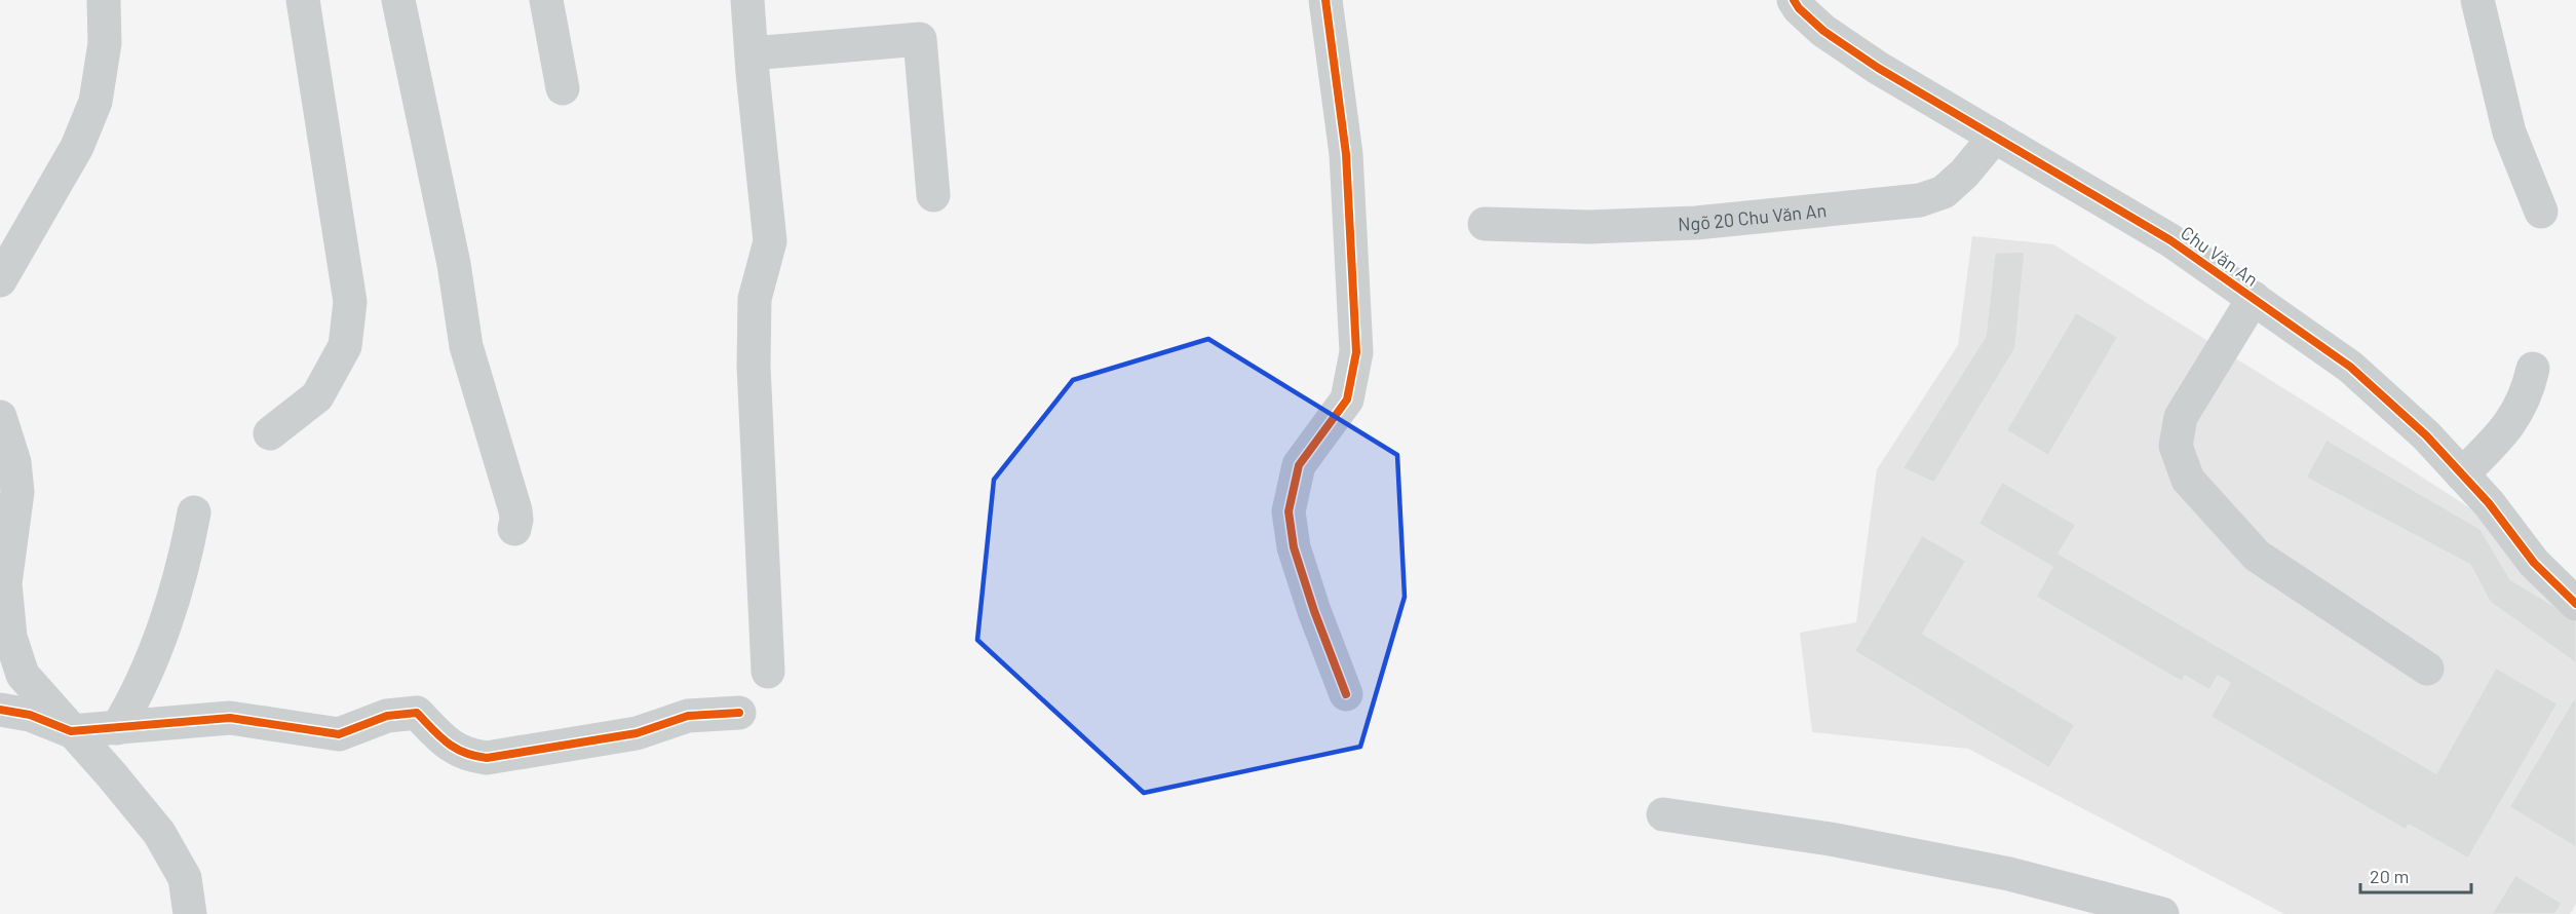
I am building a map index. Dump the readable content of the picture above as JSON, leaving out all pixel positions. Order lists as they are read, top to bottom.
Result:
{
  "streets": {
    "street": ["Ngõ 20 Chu Văn An", "Chu Văn An"]
  },
  "crossings": [
    ["Ngõ 20 Chu Văn An", "Chu Văn An"]
  ],
  "scale_bar": "20 m"
}
